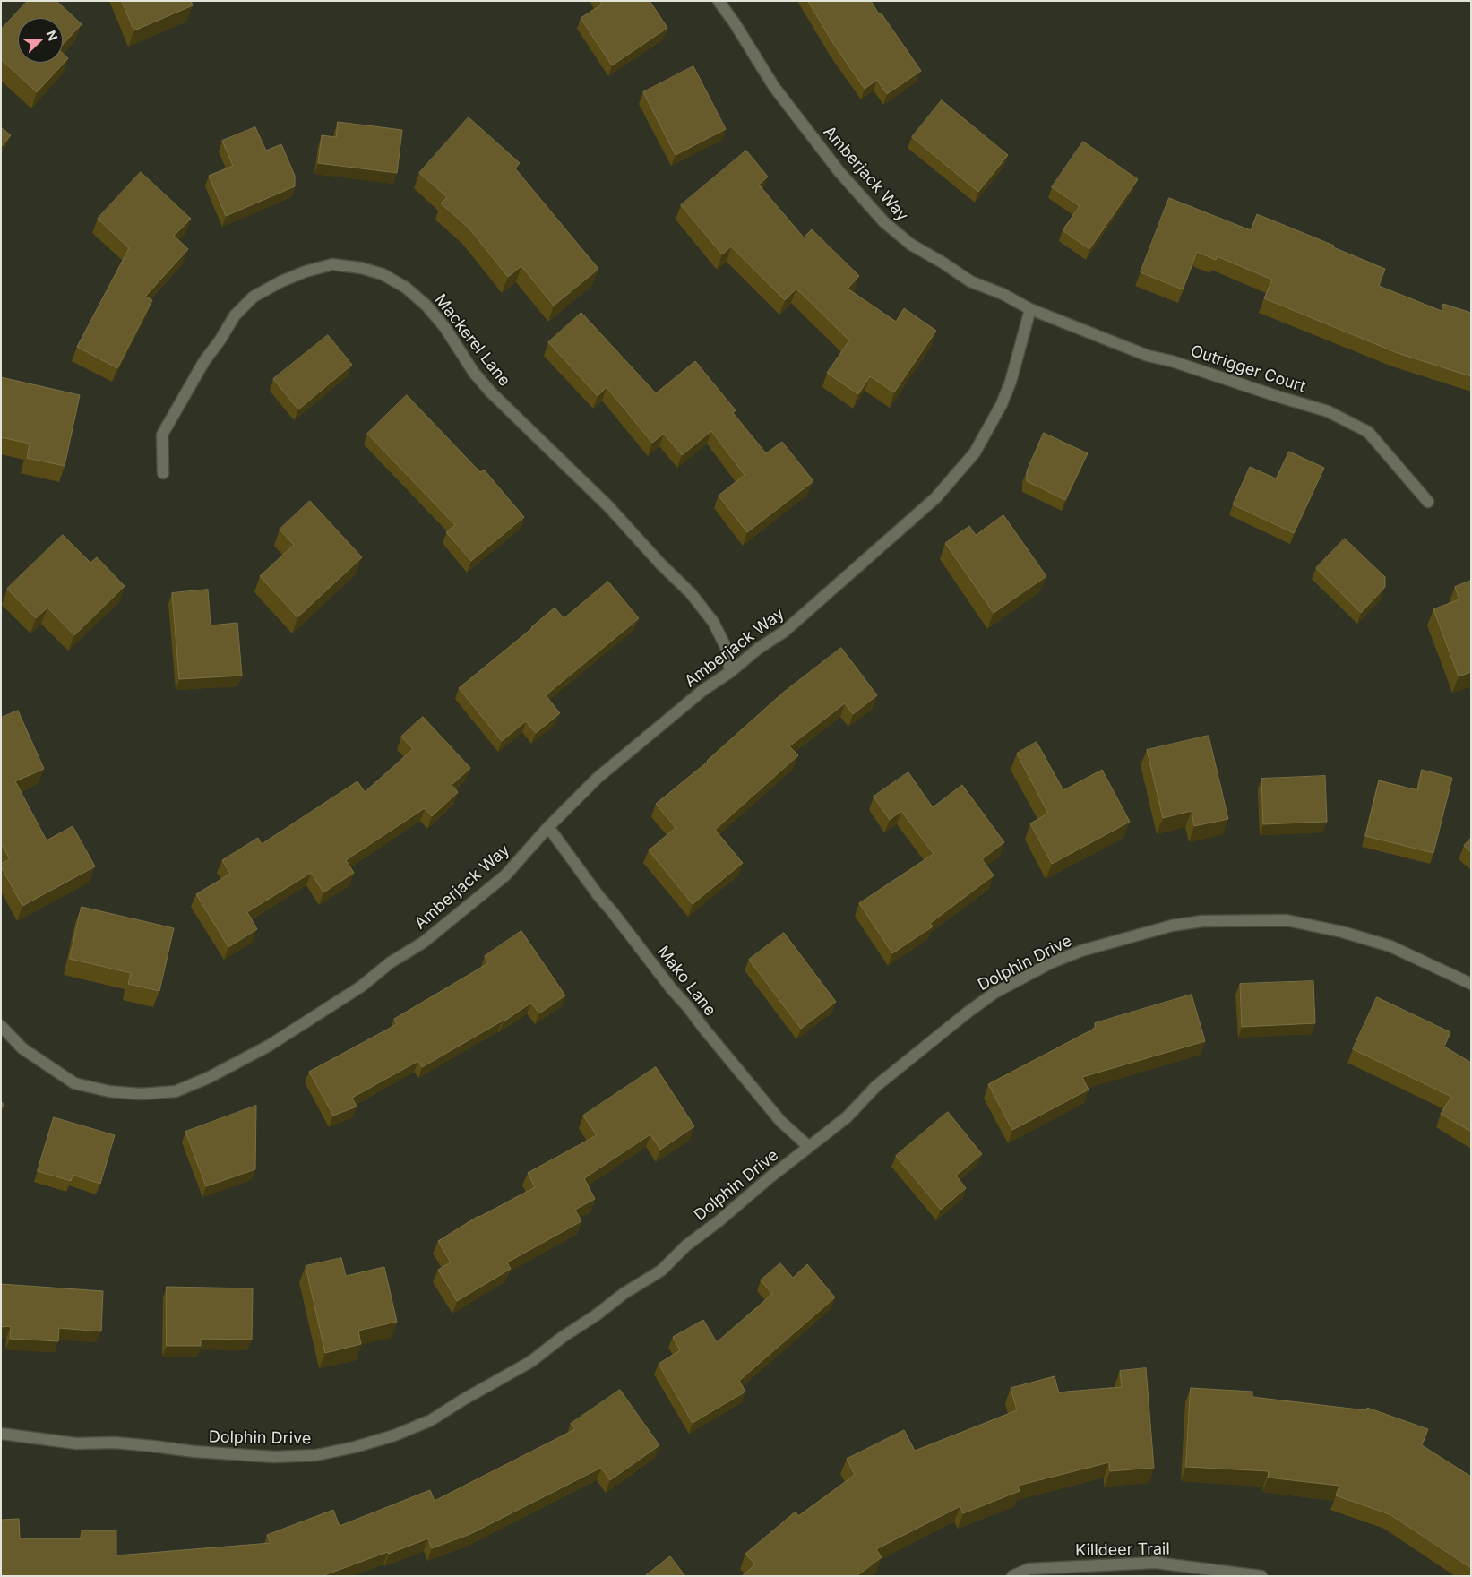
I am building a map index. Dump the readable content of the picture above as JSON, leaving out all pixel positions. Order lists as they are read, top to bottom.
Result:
{
  "streets": {
    "street": [
      "Amberjack Way",
      "Mackerel Lane",
      "Outrigger Court",
      "Dolphin Drive",
      "Mako Lane",
      "Killdeer Trail"
    ]
  },
  "crossings": [
    ["Amberjack Way", "Mackerel Lane"],
    ["Amberjack Way", "Outrigger Court"],
    ["Amberjack Way", "Mako Lane"],
    ["Dolphin Drive", "Mako Lane"]
  ],
  "north": "right"
}
